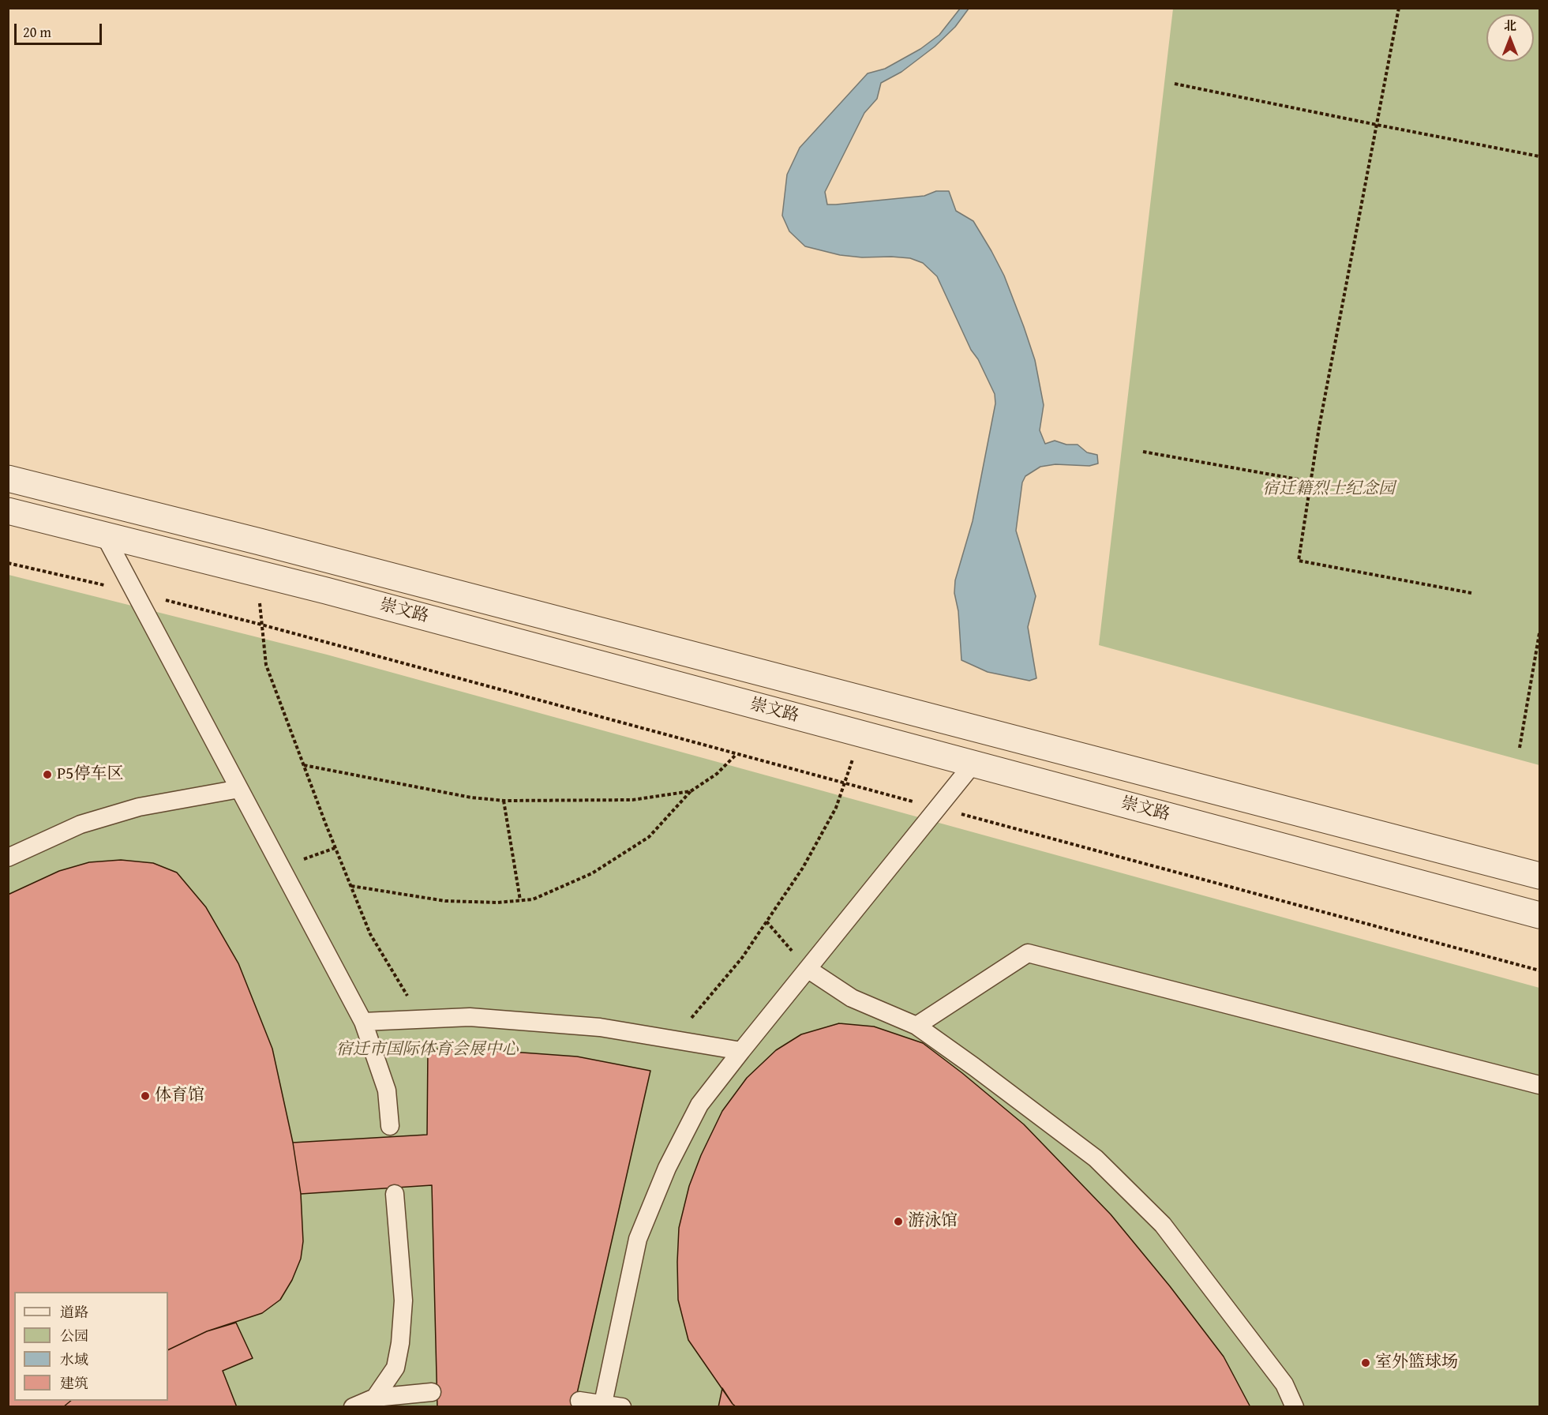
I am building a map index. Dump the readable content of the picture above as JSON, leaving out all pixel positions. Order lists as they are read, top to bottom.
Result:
{
  "streets": {
    "street": ["崇文路"]
  },
  "parks": ["宿迁籍烈士纪念园", "宿迁市国际体育会展中心"],
  "places": [
    "P5停车区",
    "体育馆",
    "游泳馆",
    "室外篮球场"
  ],
  "legend": [
    "道路",
    "公园",
    "水域",
    "建筑"
  ],
  "scale_bar": "20 m",
  "north": "top"
}
